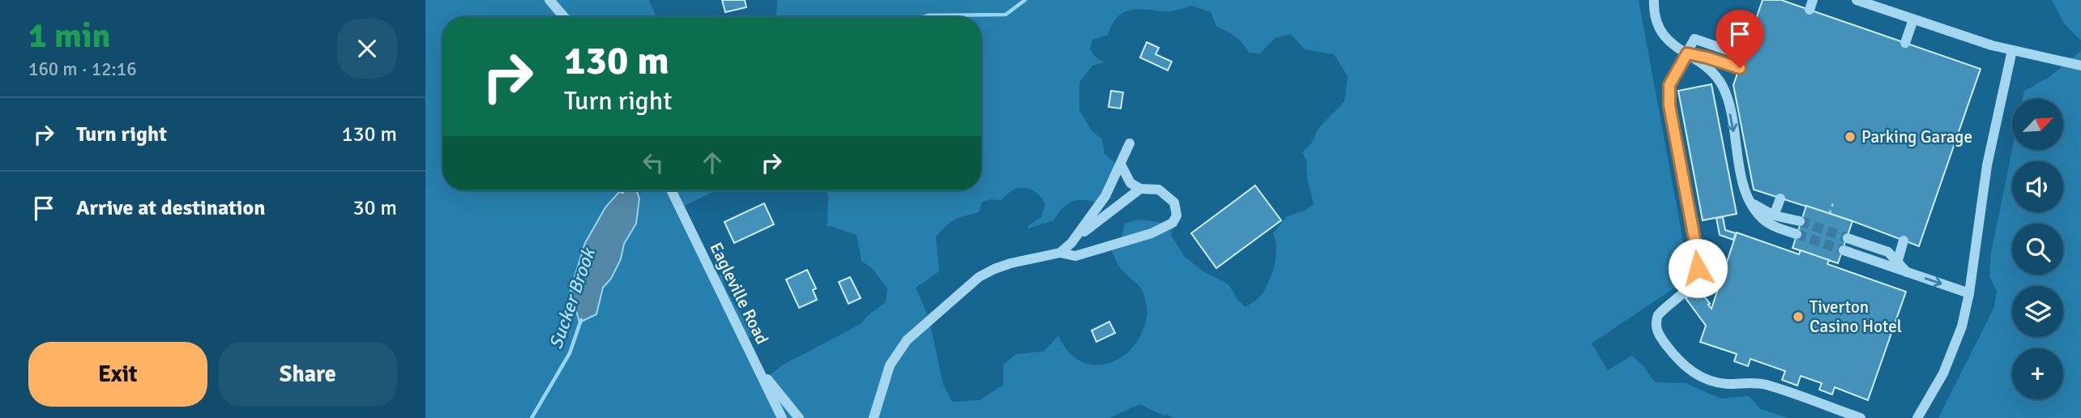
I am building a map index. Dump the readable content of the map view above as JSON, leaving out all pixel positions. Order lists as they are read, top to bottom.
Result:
{
  "streets": {
    "street": ["Eagleville Road"]
  },
  "water": ["Sucker Brook"],
  "places": ["Parking Garage", "Tiverton Casino Hotel"],
  "north": "top right",
  "page": {
    "heading": ["1 min", "160 m · 12:16"],
    "turn": ["130 m", "Turn right"],
    "list": [
      {
        "name": "Turn right",
        "value": "130 m"
      },
      {
        "name": "Arrive at destination",
        "value": "30 m"
      }
    ],
    "map_buttons": "+",
    "buttons": ["Exit", "Share"]
  }
}
